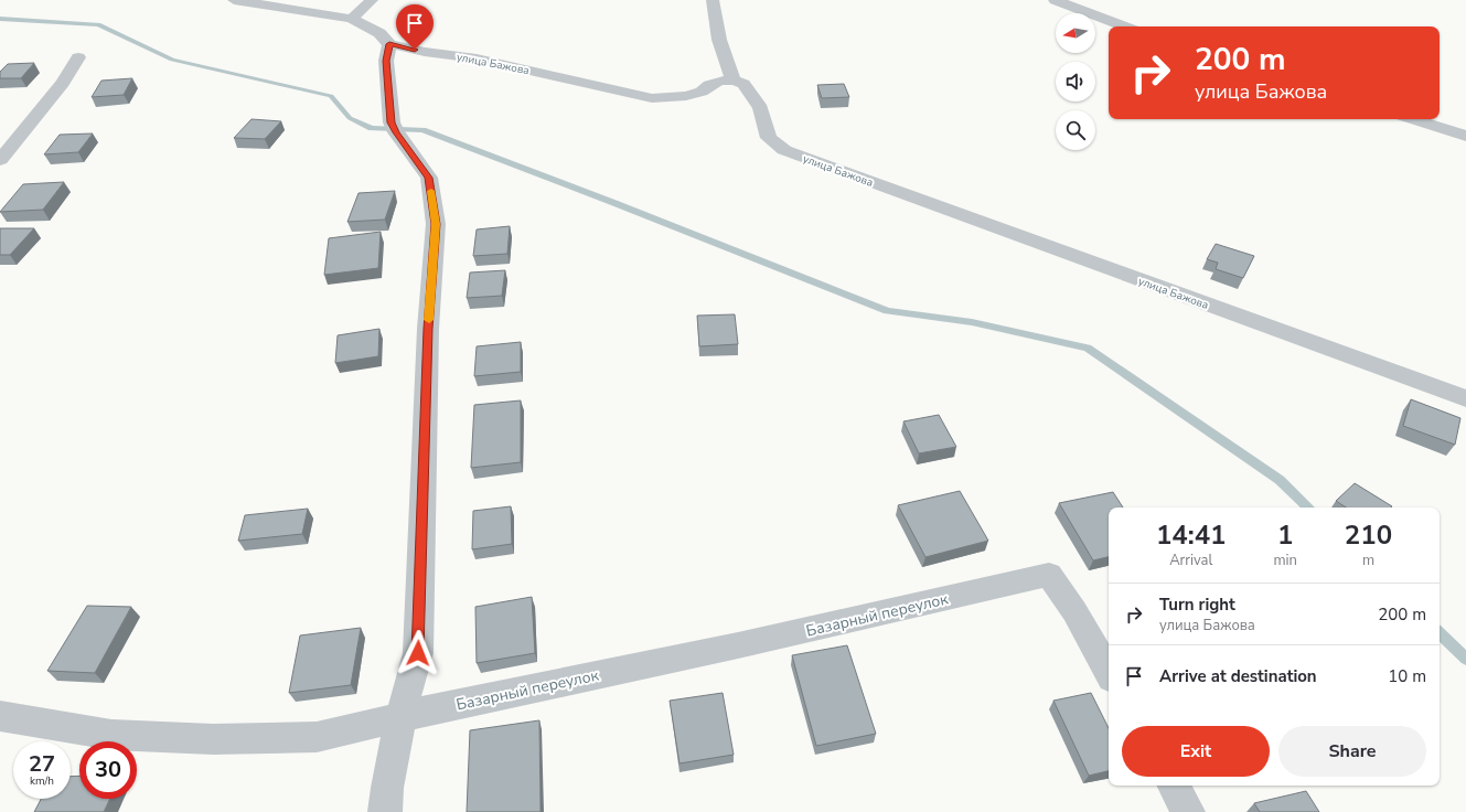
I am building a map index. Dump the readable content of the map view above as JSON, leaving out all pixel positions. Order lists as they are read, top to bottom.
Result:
{
  "streets": {
    "street": ["улица Бажова", "Базарный переулок"]
  },
  "north": "left",
  "page": {
    "turn": ["200 m", "улица Бажова"],
    "eta": [
      "14:41",
      "Arrival",
      "1",
      "min",
      "210",
      "m"
    ],
    "list": [
      {
        "name": "Turn right",
        "note": "улица Бажова",
        "value": "200 m"
      },
      {
        "name": "Arrive at destination",
        "value": "10 m"
      }
    ],
    "buttons": ["Exit", "Share"],
    "speed": "27 km/h",
    "limit": "30"
  }
}
